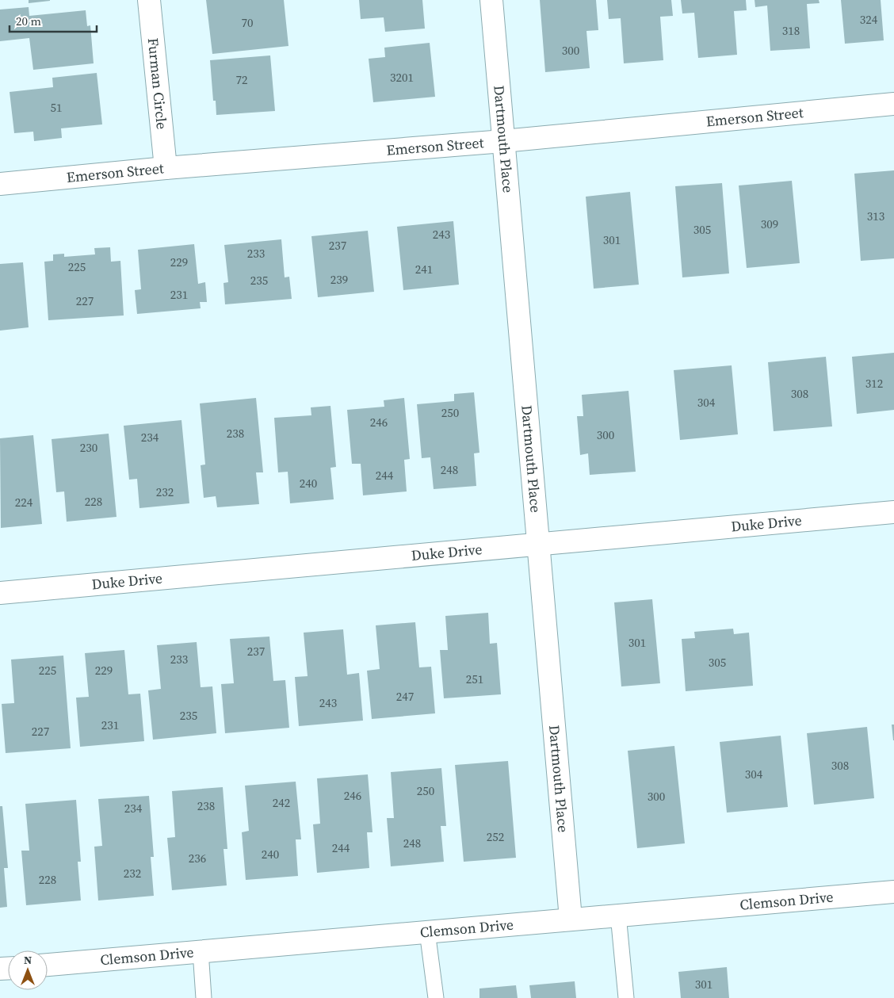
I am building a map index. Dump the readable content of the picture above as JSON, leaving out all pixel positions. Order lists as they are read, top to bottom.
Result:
{
  "streets": {
    "street": [
      "Furman Circle",
      "Emerson Street",
      "Dartmouth Place",
      "Duke Drive",
      "Clemson Drive"
    ]
  },
  "crossings": [
    ["Furman Circle", "Emerson Street"],
    ["Emerson Street", "Dartmouth Place"],
    ["Dartmouth Place", "Duke Drive"],
    ["Dartmouth Place", "Clemson Drive"]
  ],
  "house_numbers": [
    "324",
    "70",
    "318",
    "300",
    "3201",
    "72",
    "51",
    "313",
    "309",
    "305",
    "243",
    "301",
    "237",
    "233",
    "229",
    "225",
    "241",
    "239",
    "235",
    "231",
    "227",
    "312",
    "308",
    "304",
    "250",
    "246",
    "238",
    "300",
    "234",
    "230",
    "248",
    "244",
    "240",
    "232",
    "228",
    "224",
    "301",
    "237",
    "233",
    "305",
    "225",
    "229",
    "251",
    "247",
    "243",
    "235",
    "231",
    "227",
    "308",
    "304",
    "250",
    "246",
    "300",
    "242",
    "238",
    "234",
    "252",
    "248",
    "244",
    "240",
    "236",
    "232",
    "228",
    "301"
  ],
  "scale_bar": "20 m",
  "north": "top"
}
